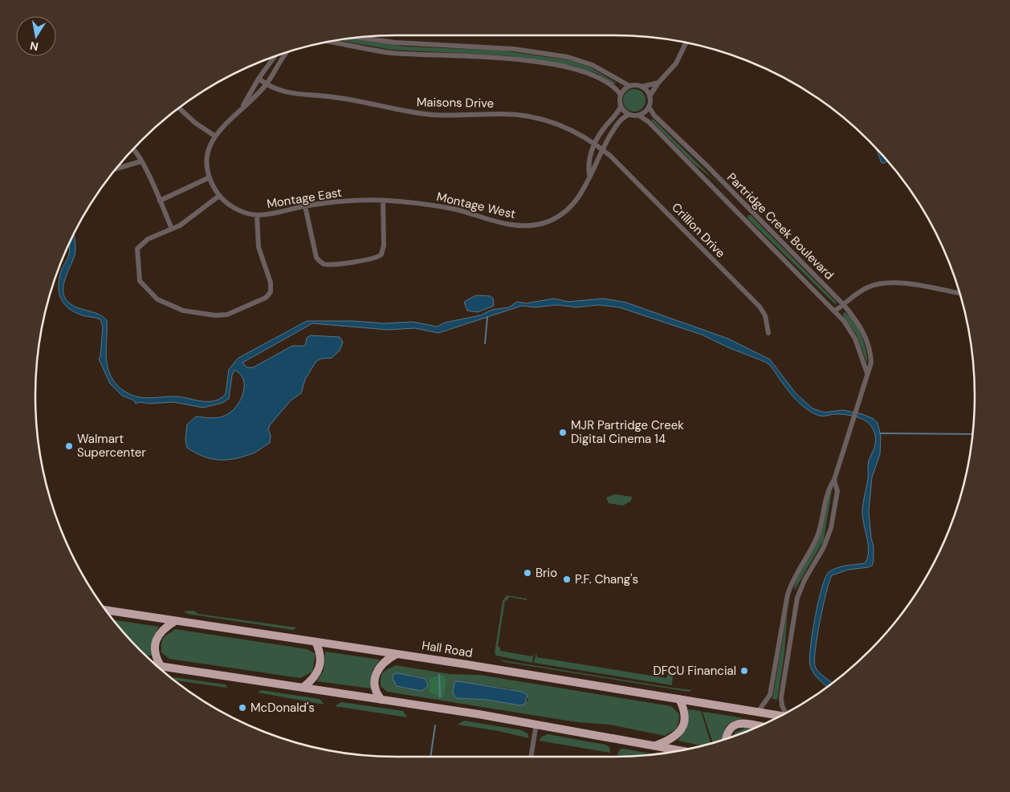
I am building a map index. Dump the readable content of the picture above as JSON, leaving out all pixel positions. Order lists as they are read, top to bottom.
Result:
{
  "streets": {
    "highway": ["Hall Road"],
    "street": [
      "Maisons Drive",
      "Montage East",
      "Montage West",
      "Partridge Creek Boulevard",
      "Crillion Drive"
    ]
  },
  "crossings": [
    ["Maisons Drive", "Montage East"],
    ["Maisons Drive", "Montage West"],
    ["Maisons Drive", "Crillion Drive"],
    ["Montage East", "Montage West"],
    ["Montage West", "Partridge Creek Boulevard"],
    ["Montage West", "Crillion Drive"],
    ["Partridge Creek Boulevard", "Hall Road"]
  ],
  "places": [
    "MJR Partridge Creek Digital Cinema 14",
    "Walmart Supercenter",
    "Brio",
    "P.F. Chang's",
    "DFCU Financial",
    "McDonald's"
  ],
  "north": "bottom"
}
